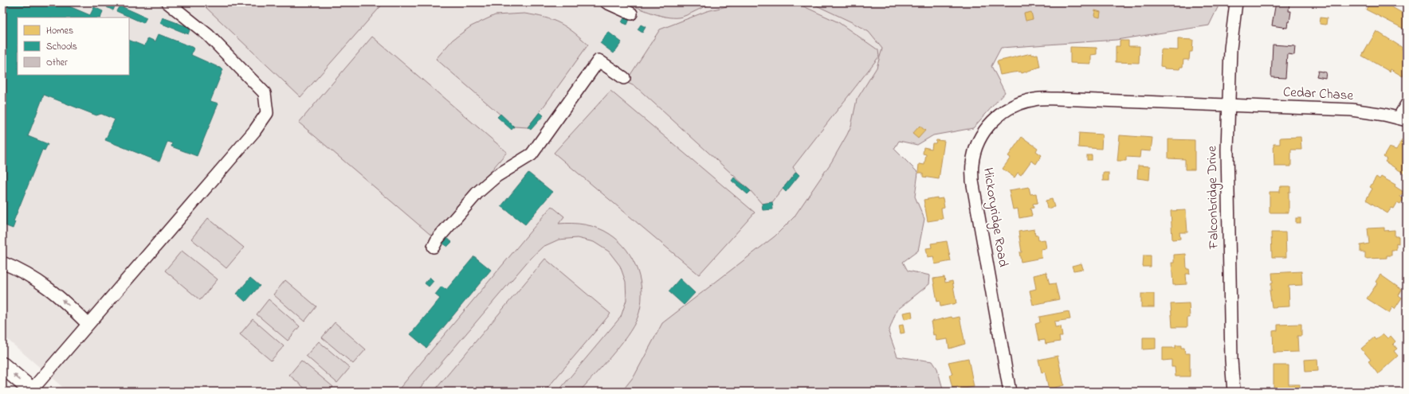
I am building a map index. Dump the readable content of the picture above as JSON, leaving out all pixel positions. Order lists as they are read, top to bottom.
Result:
{
  "streets": {
    "street": ["Cedar Chase", "Falconbridge Drive", "Hickoryridge Road"]
  },
  "crossings": [
    ["Cedar Chase", "Falconbridge Drive"],
    ["Cedar Chase", "Hickoryridge Road"],
    ["Falconbridge Drive", "Hickoryridge Road"]
  ],
  "legend": ["Homes", "Schools", "Other"]
}
